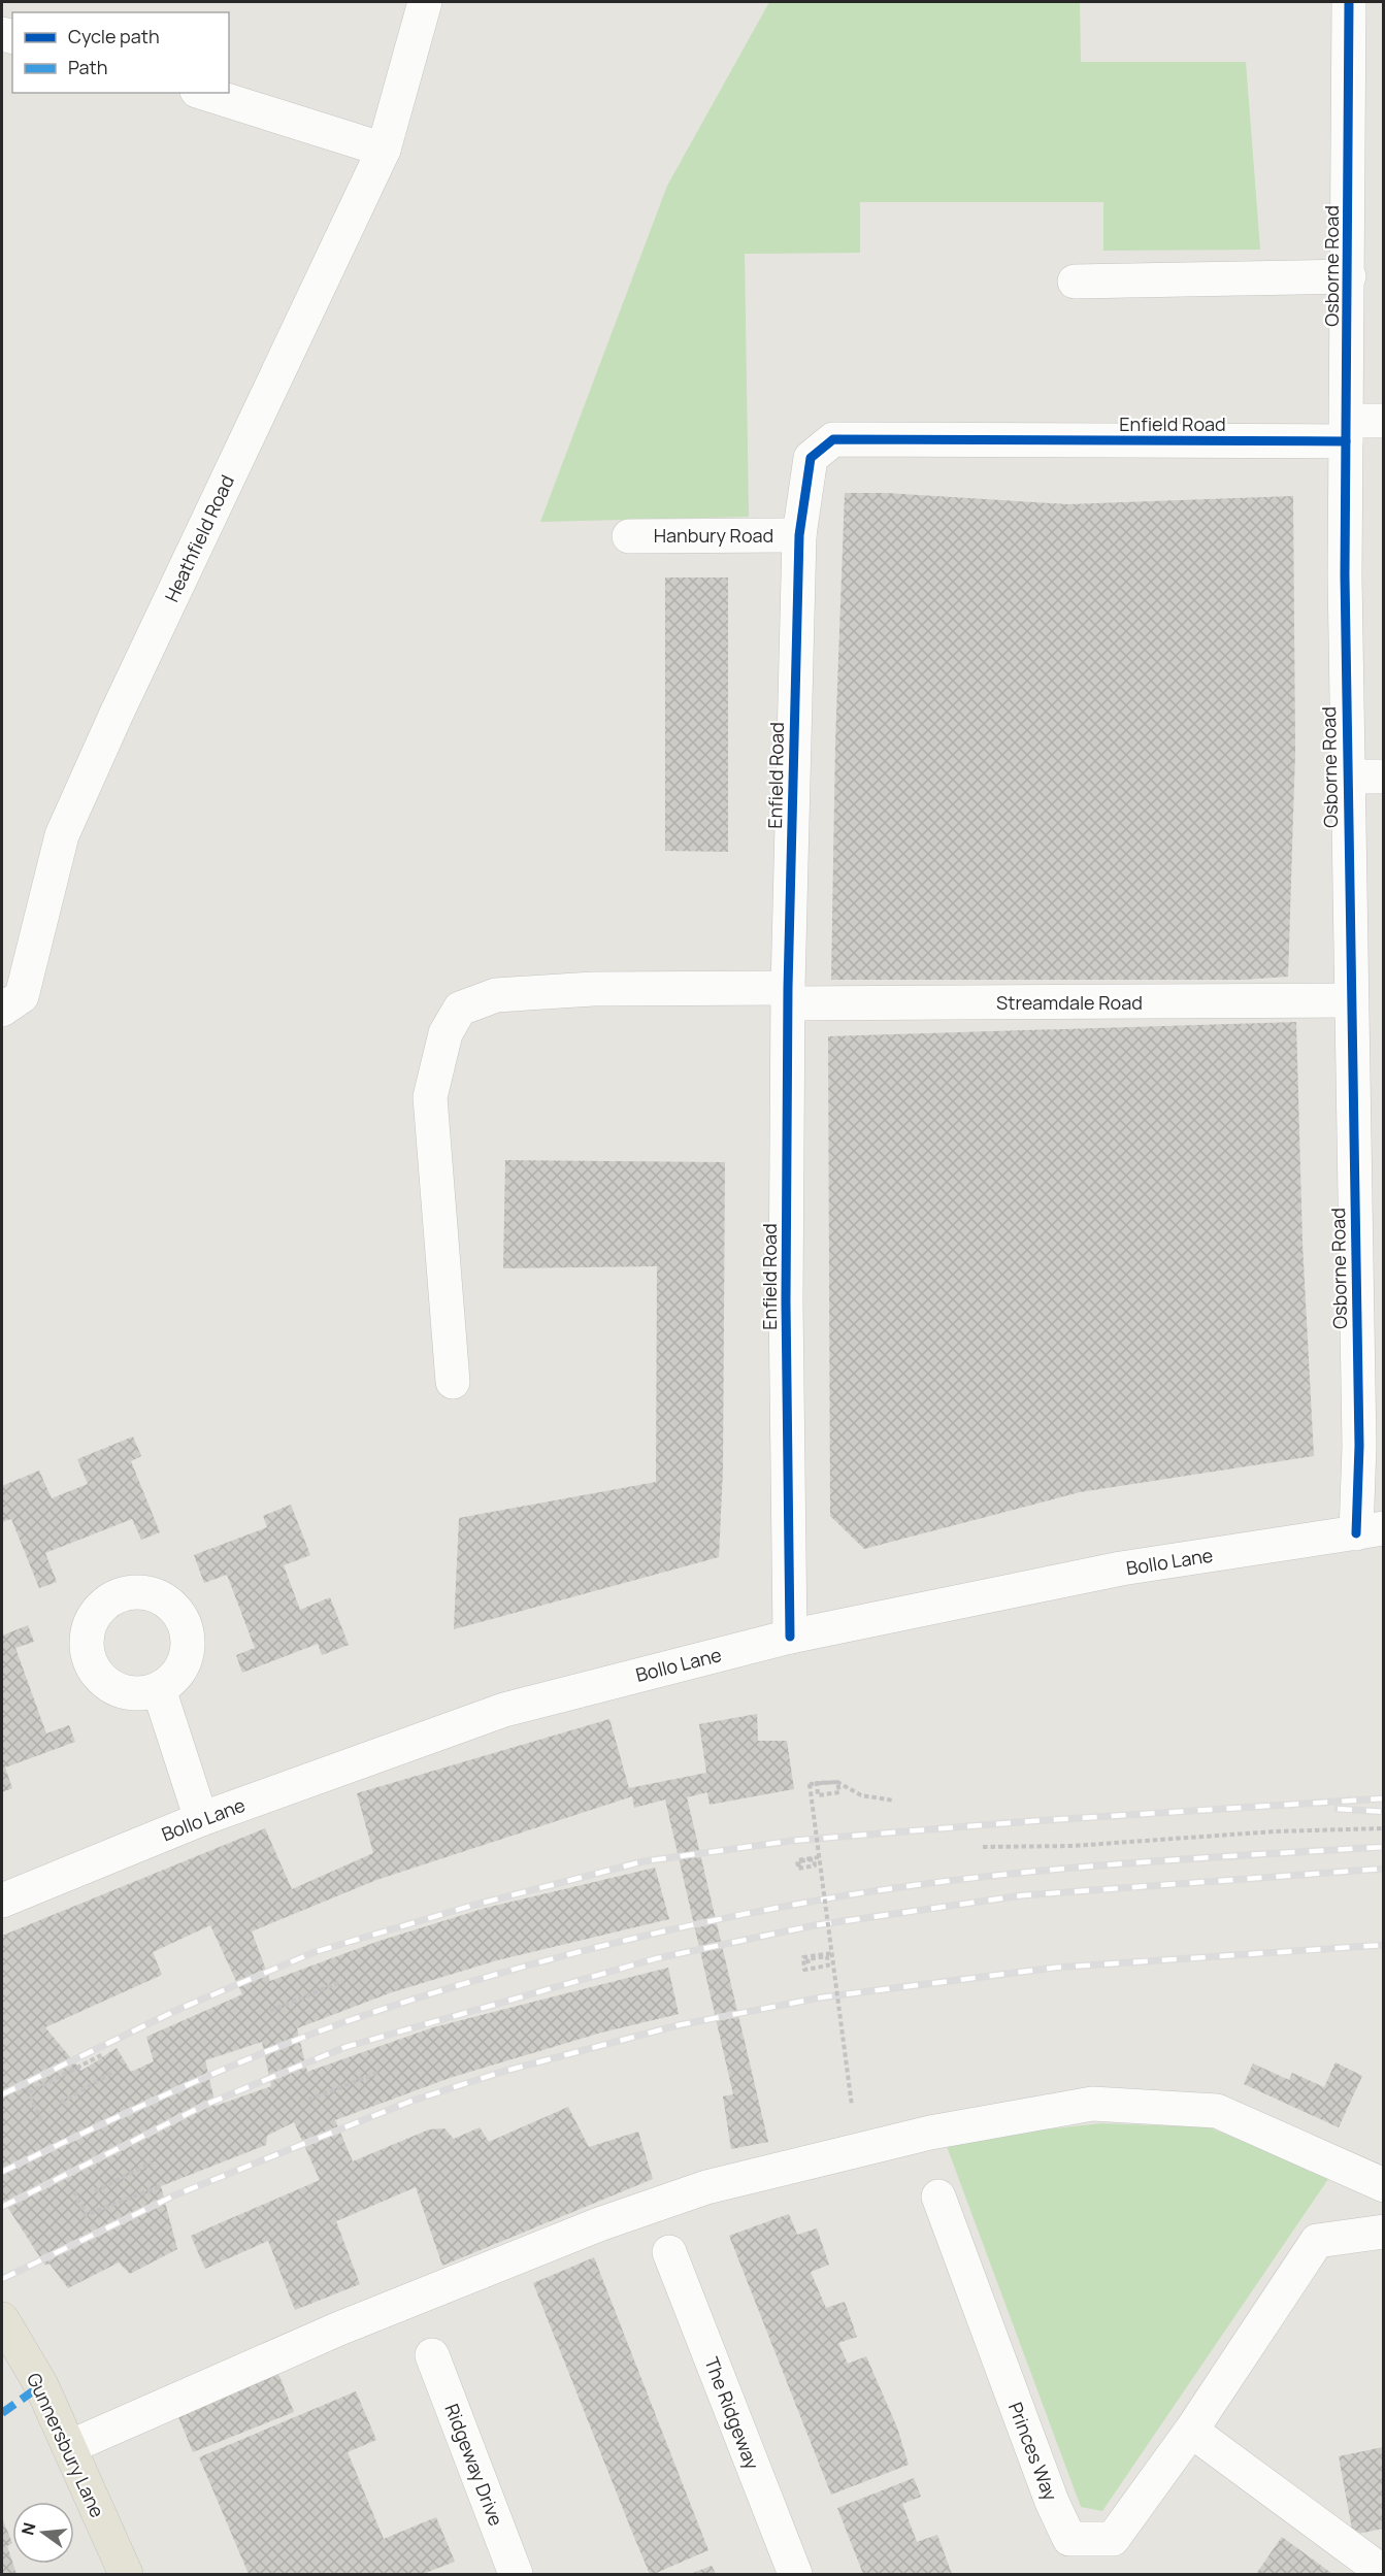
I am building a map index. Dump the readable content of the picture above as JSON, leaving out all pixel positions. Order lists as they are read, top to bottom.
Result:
{
  "streets": {
    "main road": ["Gunnersbury Lane"],
    "street": [
      "Osborne Road",
      "Enfield Road",
      "Hanbury Road",
      "Heathfield Road",
      "Streamdale Road",
      "Bollo Lane",
      "The Ridgeway",
      "Princes Way",
      "Ridgeway Drive"
    ]
  },
  "crossings": [
    ["Osborne Road", "Enfield Road"],
    ["Osborne Road", "Streamdale Road"],
    ["Osborne Road", "Bollo Lane"],
    ["Enfield Road", "Hanbury Road"],
    ["Enfield Road", "Streamdale Road"],
    ["Enfield Road", "Bollo Lane"]
  ],
  "legend": ["Cycle path", "Path"],
  "north": "left"
}
